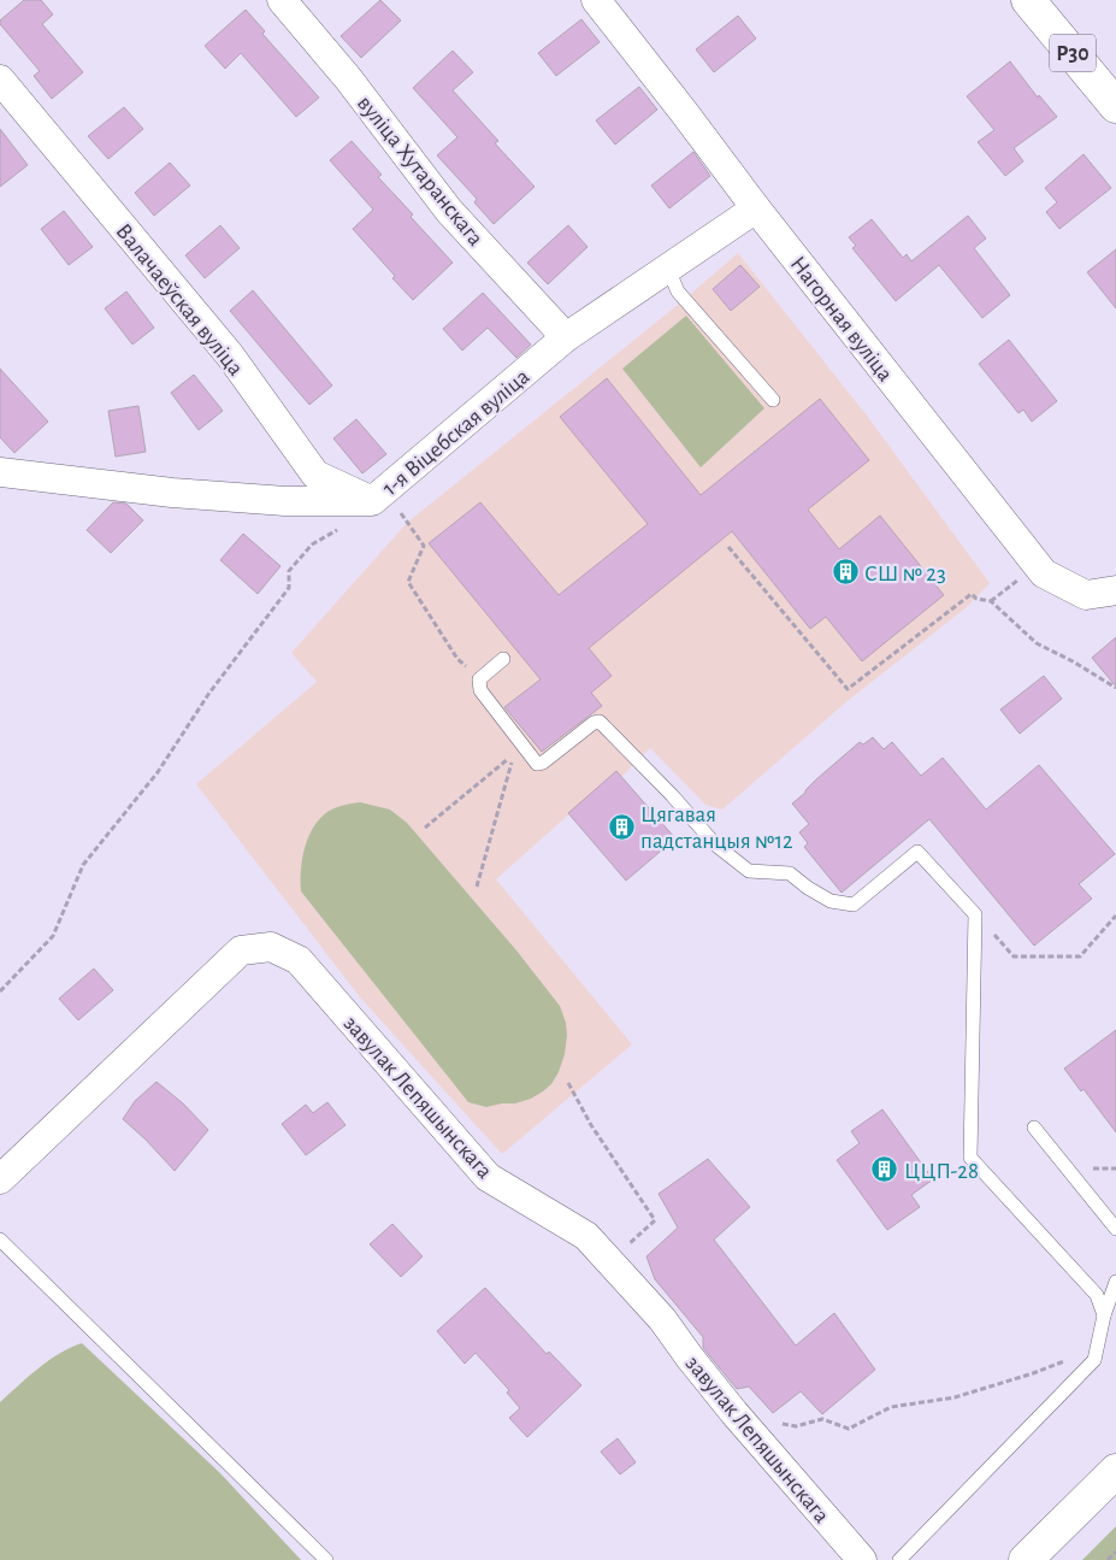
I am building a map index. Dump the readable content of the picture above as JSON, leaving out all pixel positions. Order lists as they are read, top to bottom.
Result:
{
  "streets": {
    "main road": ["Р30"],
    "street": [
      "вуліца Хутаранскага",
      "Валачаеўская вуліца",
      "Нагорная вуліца",
      "1-я Віцебская вуліца",
      "завулак Лепяшынскага"
    ]
  },
  "crossings": [
    ["вуліца Хутаранскага", "1-я Віцебская вуліца"],
    ["Валачаеўская вуліца", "1-я Віцебская вуліца"],
    ["Нагорная вуліца", "1-я Віцебская вуліца"]
  ],
  "places": {
    "building": ["СШ № 23", "Цягавая падстанцыя №12", "ЦЦП-28"]
  }
}
